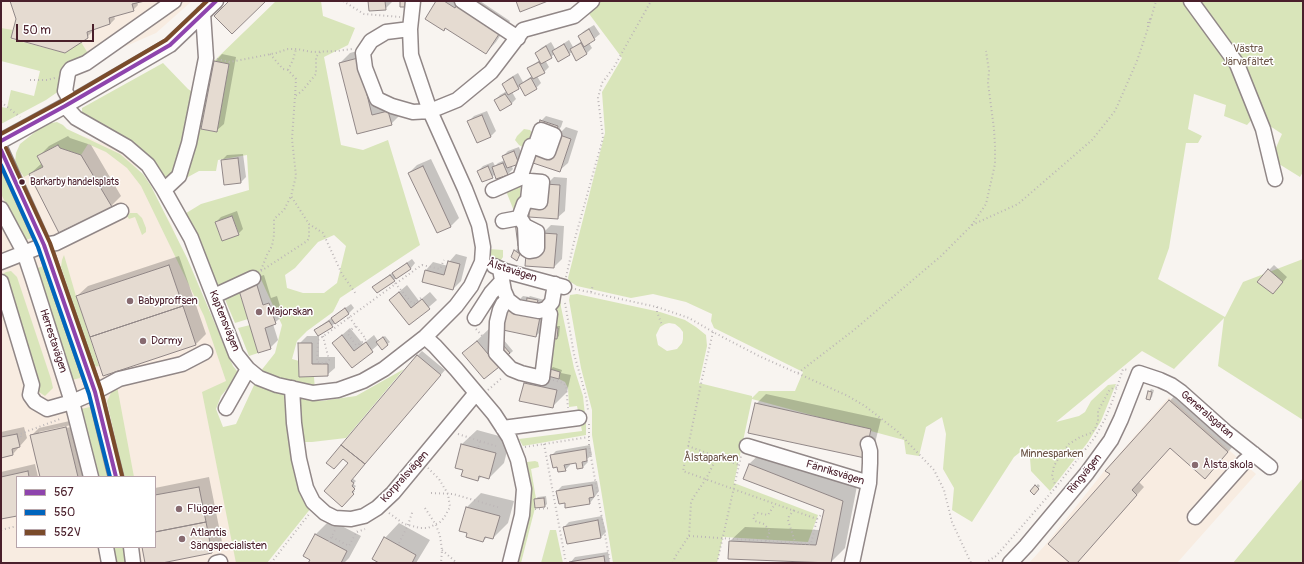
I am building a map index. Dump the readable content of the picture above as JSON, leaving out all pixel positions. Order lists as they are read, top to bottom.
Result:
{
  "streets": {
    "street": [
      "Ålstavägen",
      "Kaptensvägen",
      "Herrestavägen",
      "Generalsgatan",
      "Fänriksvägen",
      "Ringvägen",
      "Korpralsvägen"
    ]
  },
  "crossings": [
    ["Ålstavägen", "Kaptensvägen"],
    ["Kaptensvägen", "Korpralsvägen"],
    ["Generalsgatan", "Ringvägen"]
  ],
  "parks": ["Västra Järvafältet", "Minnesparken", "Ålstaparken"],
  "places": [
    "Barkarby handelsplats",
    "Babyproffsen",
    "Majorskan",
    "Dormy",
    "Ålsta skola",
    "Flügger",
    "Atlantis Sängspecialisten"
  ],
  "lines": ["transit line 567", "transit line 552V", "transit line 550"],
  "legend": ["567", "550", "552V"],
  "scale_bar": "50 m"
}
